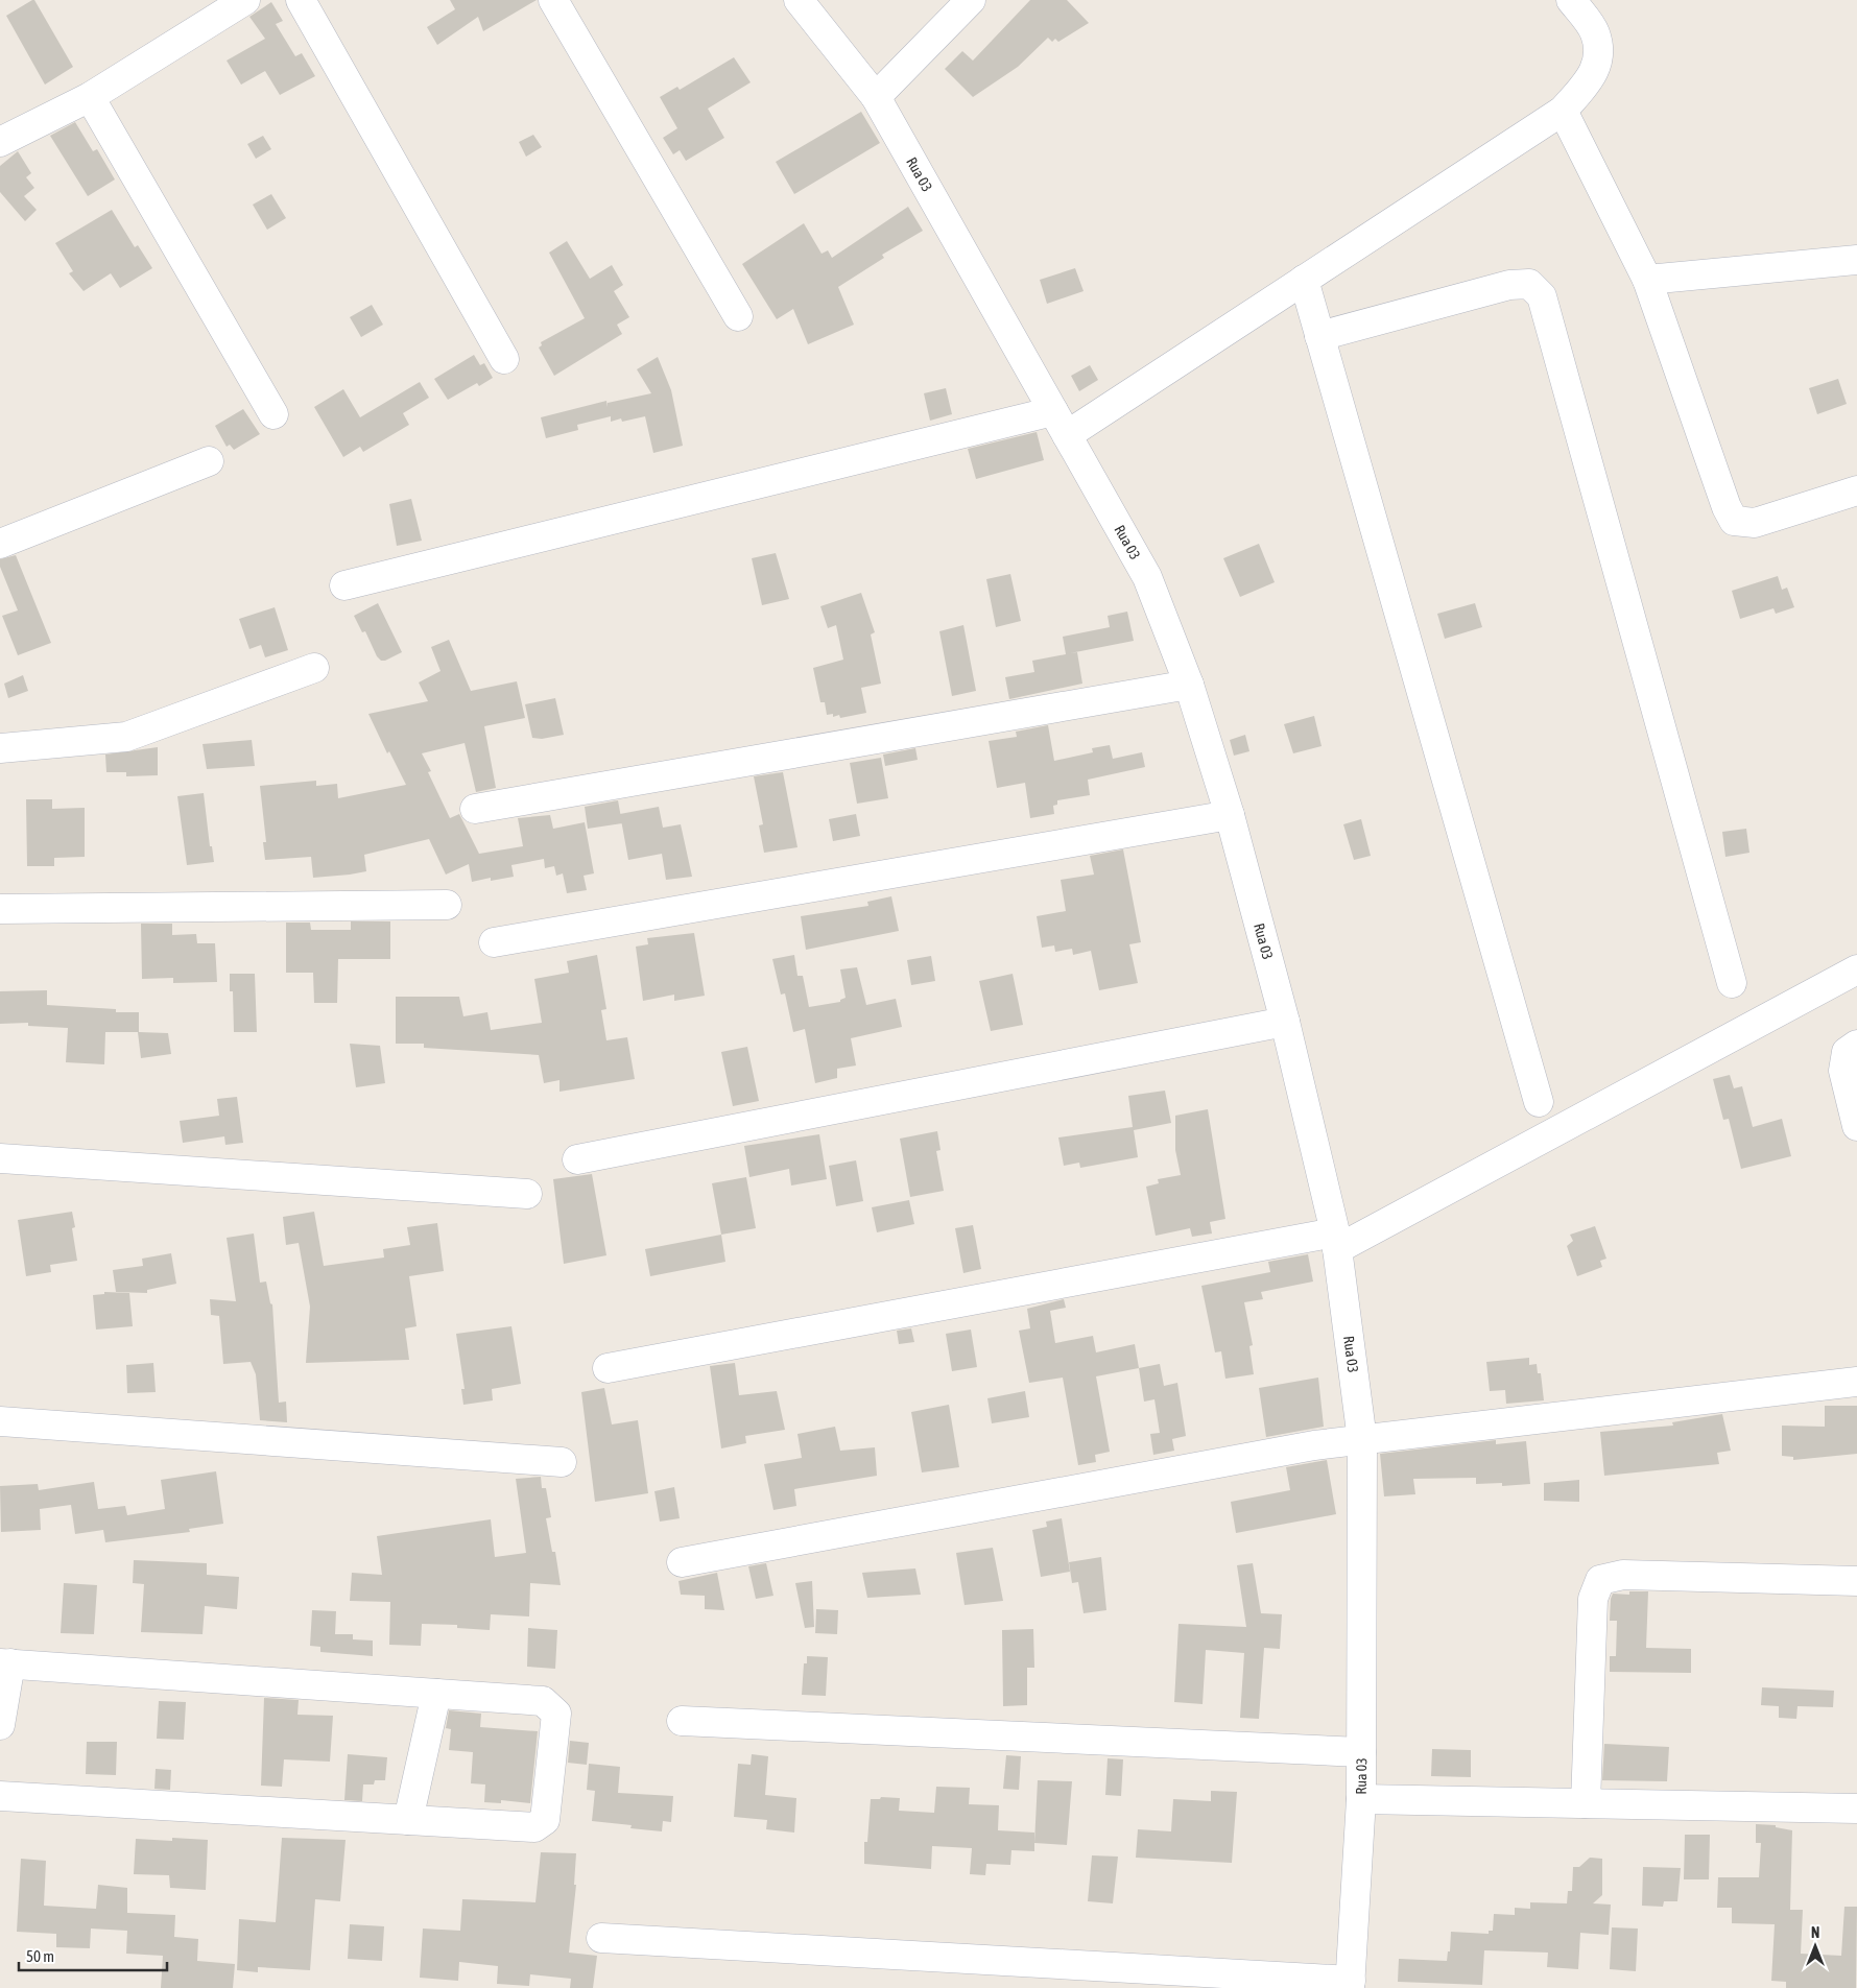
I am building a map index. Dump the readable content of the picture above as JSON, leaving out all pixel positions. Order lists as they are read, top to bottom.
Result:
{
  "streets": {
    "street": ["Rua 03"]
  },
  "scale_bar": "50 m",
  "north": "top"
}
